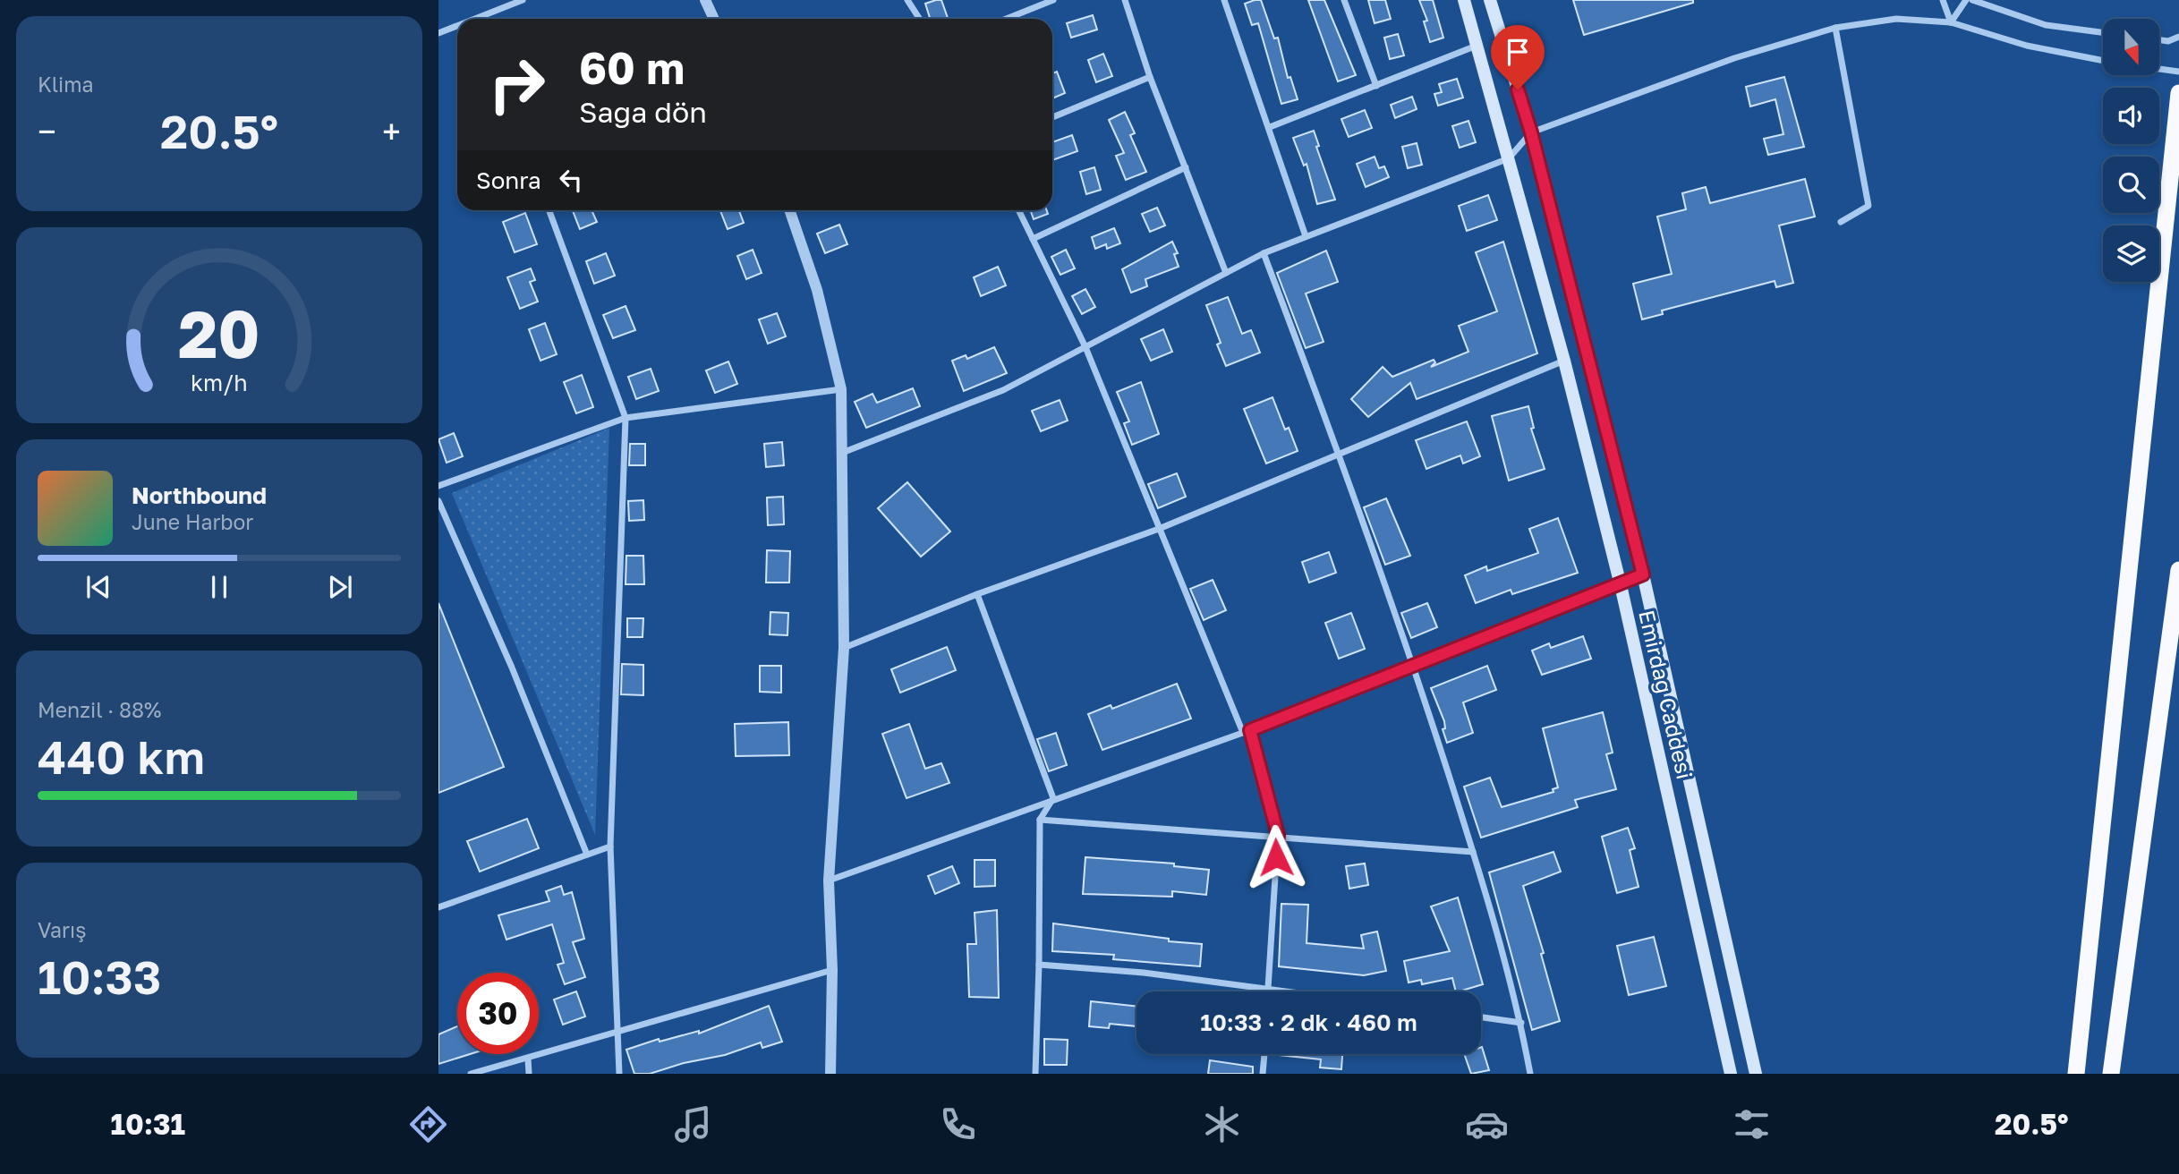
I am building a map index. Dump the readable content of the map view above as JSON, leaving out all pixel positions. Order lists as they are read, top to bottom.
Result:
{
  "streets": {
    "main road": ["Emirdağ Caddesi"]
  },
  "north": "bottom",
  "page": {
    "tile": [
      "Klima",
      ["Menzil · 88%", "440 km"],
      ["Varış", "10:33"]
    ],
    "turn": ["60 m", "Sağa dön"],
    "heat": ["−", "20.5°", "+"],
    "then": "Sonra",
    "song": ["Northbound", "June Harbor"],
    "limit": "30",
    "trip": "10:33 · 2 dk · 460 m",
    "tabs": ["10:31", "20.5°"],
    "gauge": ["20", "km/h"]
  }
}
